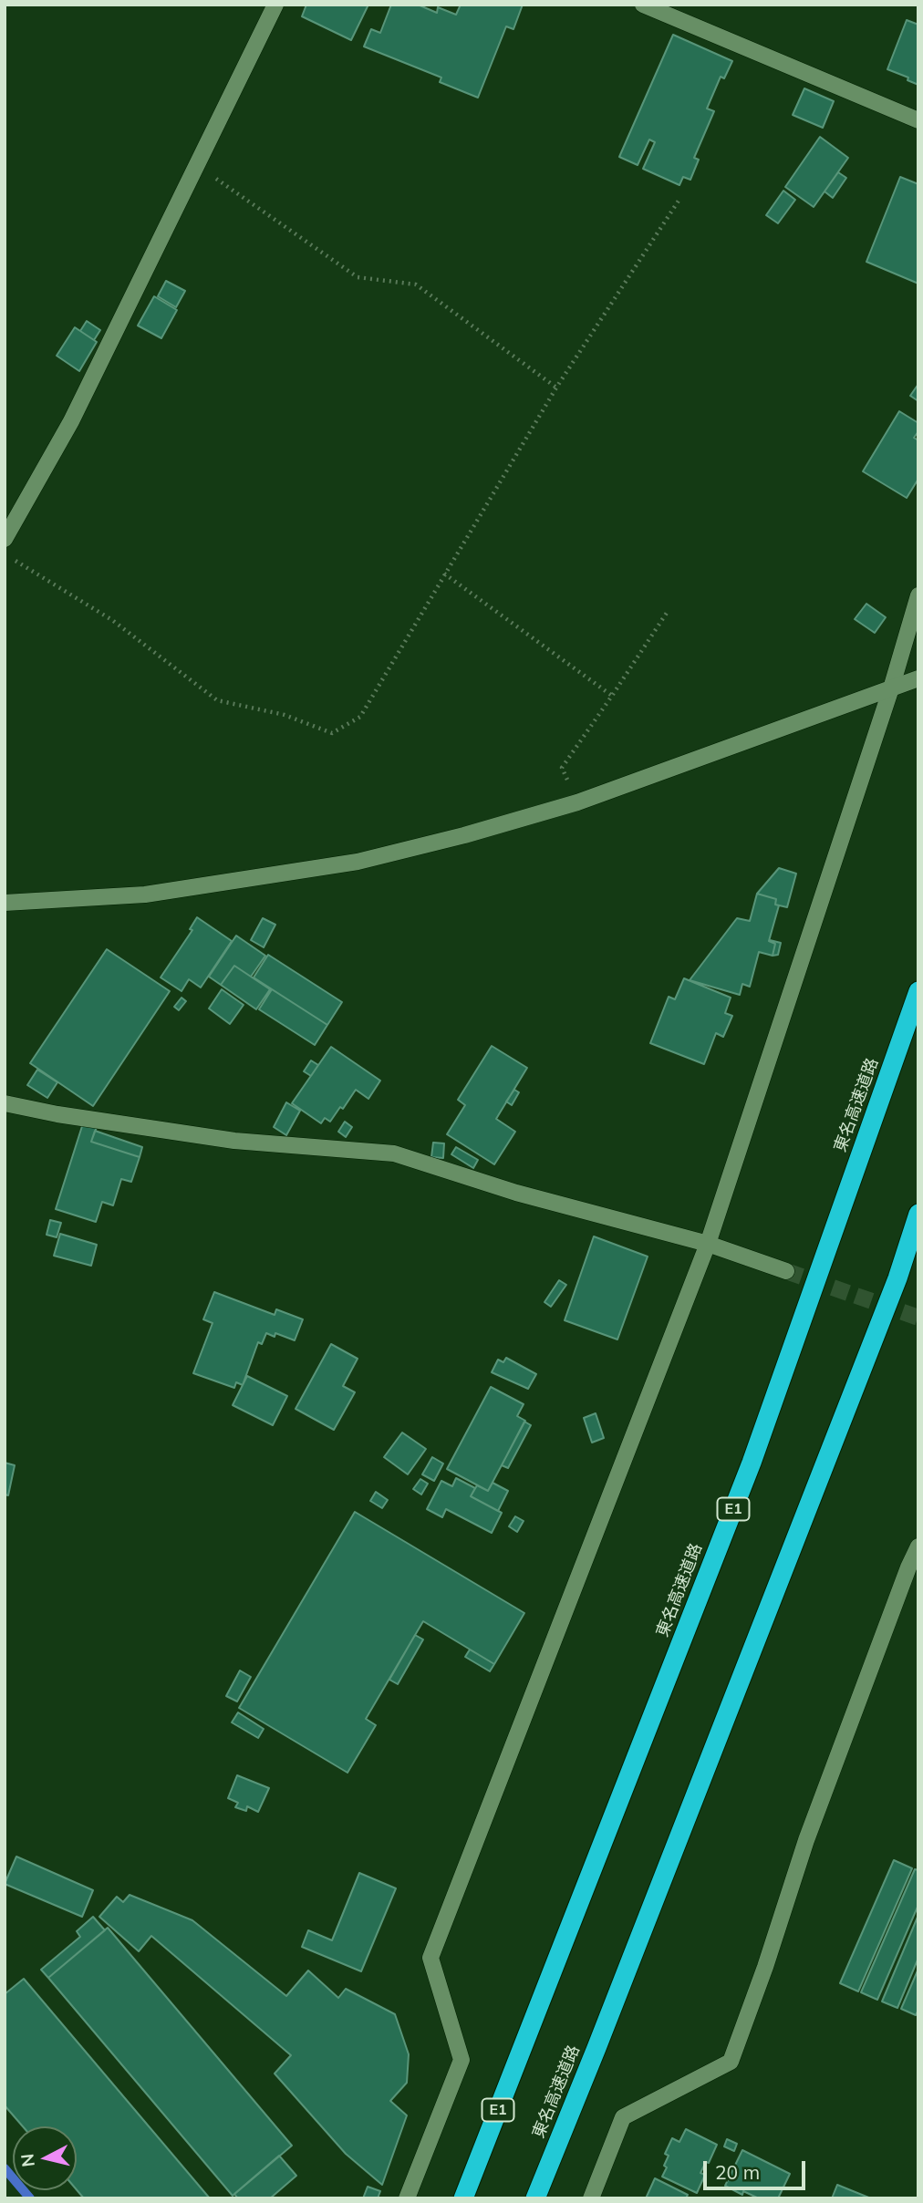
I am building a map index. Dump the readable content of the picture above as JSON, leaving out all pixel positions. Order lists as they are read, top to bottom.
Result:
{
  "streets": {
    "highway": ["東名高速道路", "E1"]
  },
  "scale_bar": "20 m",
  "north": "left"
}
